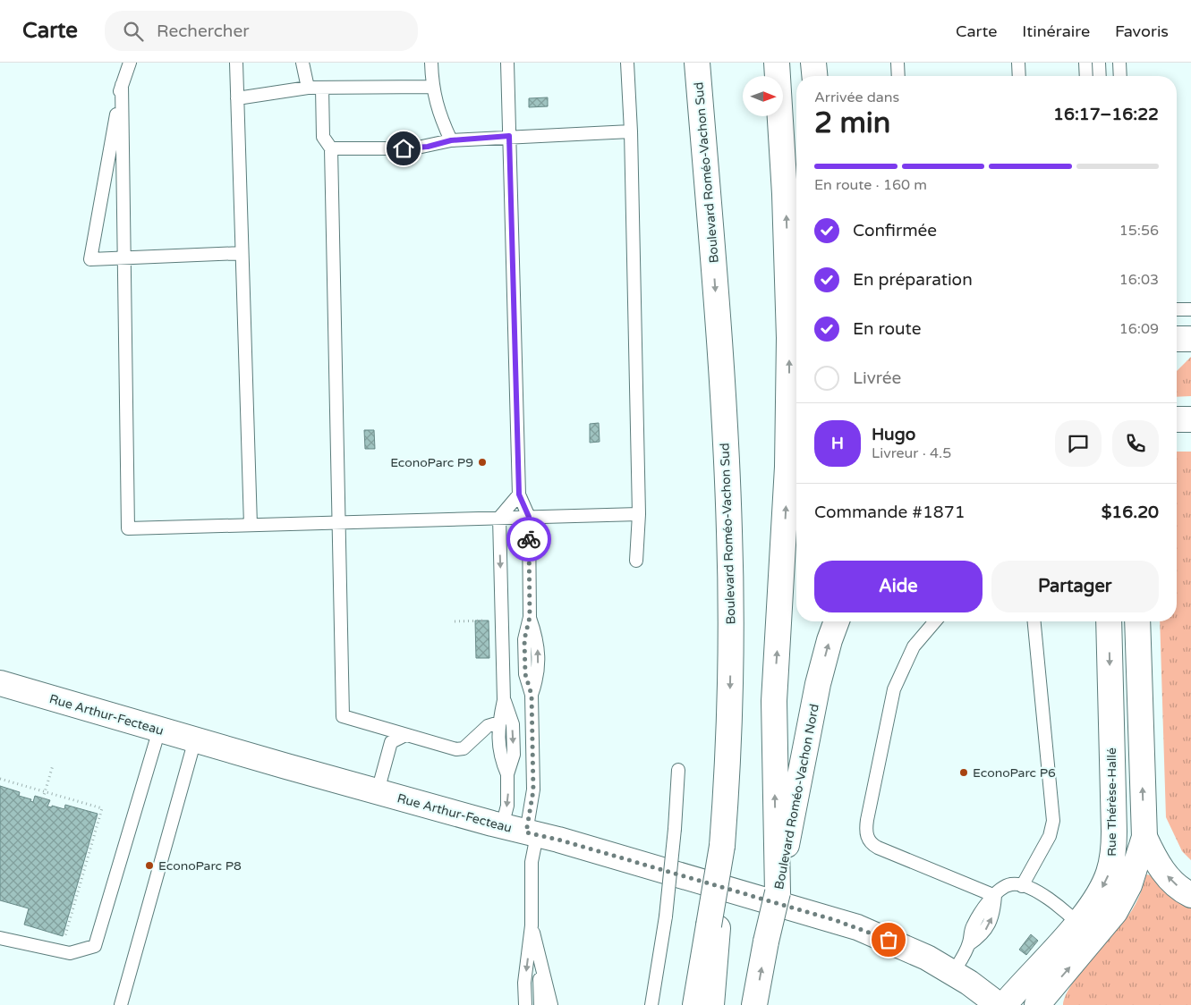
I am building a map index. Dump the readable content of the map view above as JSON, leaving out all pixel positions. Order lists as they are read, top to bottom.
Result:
{
  "streets": {
    "main road": [
      "Boulevard Roméo-Vachon Sud",
      "Rue Arthur-Fecteau",
      "Boulevard Roméo-Vachon Nord",
      "Rue Thérèse-Hallé"
    ]
  },
  "places": ["EconoParc P9", "EconoParc P6", "EconoParc P8"],
  "north": "right",
  "page": {
    "header": "Carte",
    "search": "Rechercher",
    "nav": ["Carte", "Itinéraire", "Favoris"],
    "heading": ["2 min", "Arrivée dans", "16:17–16:22"],
    "panel": [
      "Hugo",
      "Livreur · 4.5",
      "Commande #1871",
      "$16.20"
    ],
    "bar": "En route · 160 m",
    "list": [
      ["Confirmée", "15:56"],
      ["En préparation", "16:03"],
      ["En route", "16:09"],
      "Livrée"
    ],
    "round": "H",
    "buttons": ["Aide", "Partager"]
  }
}
